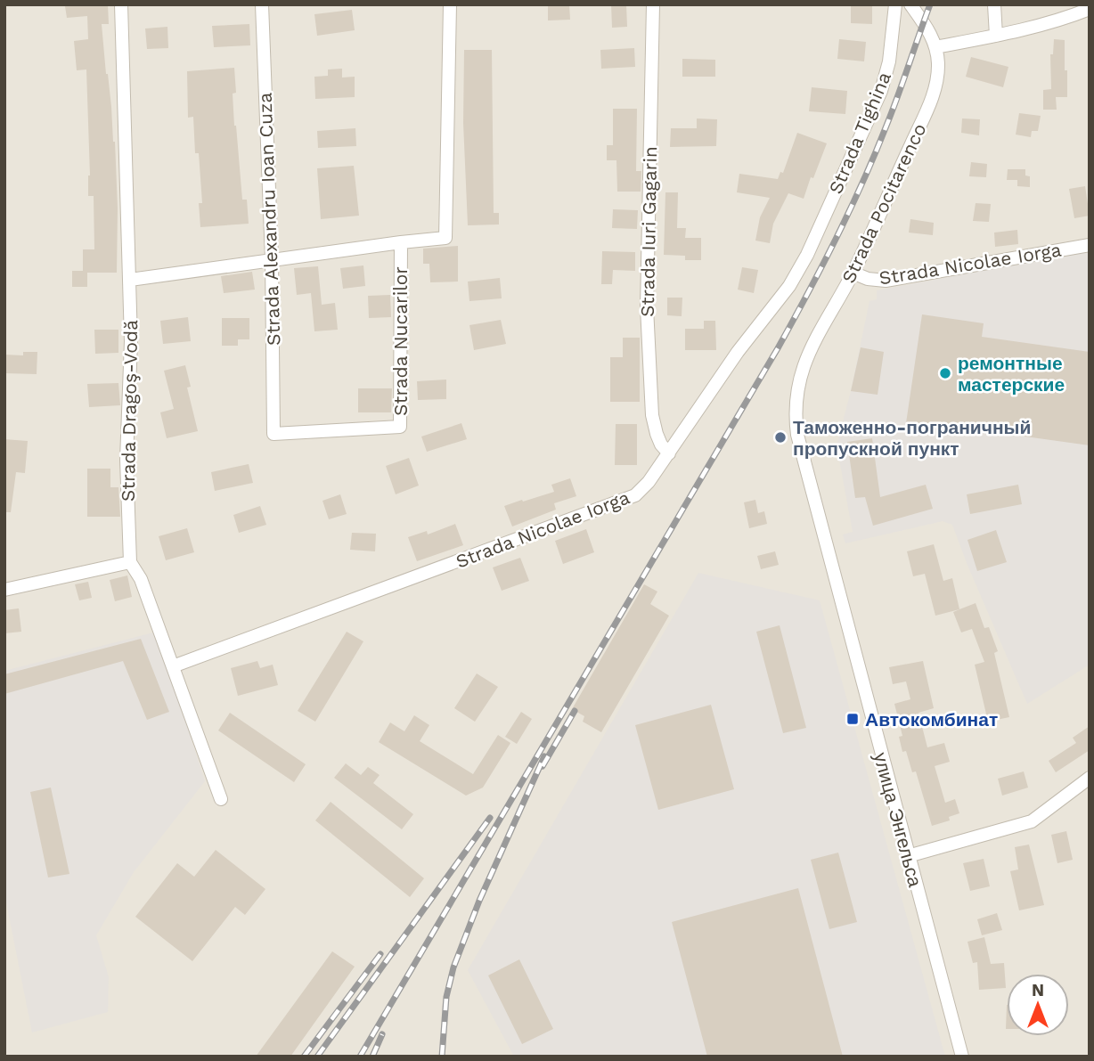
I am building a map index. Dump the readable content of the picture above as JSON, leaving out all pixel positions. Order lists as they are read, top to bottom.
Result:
{
  "streets": {
    "street": [
      "Strada Tighina",
      "Strada Pocitarenco",
      "Strada Alexandru Ioan Cuza",
      "Strada Iuri Gagarin",
      "Strada Nicolae Iorga",
      "Strada Nucarilor",
      "Strada Dragoş-Vodă",
      "улица Энгельса"
    ]
  },
  "crossings": [
    ["Strada Tighina", "Strada Nicolae Iorga"],
    ["Strada Pocitarenco", "Strada Nicolae Iorga"],
    ["Strada Pocitarenco", "улица Энгельса"],
    ["Strada Alexandru Ioan Cuza", "Strada Nucarilor"],
    ["Strada Iuri Gagarin", "Strada Nicolae Iorga"],
    ["Strada Nicolae Iorga", "Strada Dragoş-Vodă"],
    ["Strada Nucarilor", "Strada Dragoş-Vodă"]
  ],
  "places": {
    "other": ["ремонтные мастерские", "Таможенно-пограничный пропускной пункт"],
    "transit": ["Автокомбинат"]
  },
  "north": "top"
}
